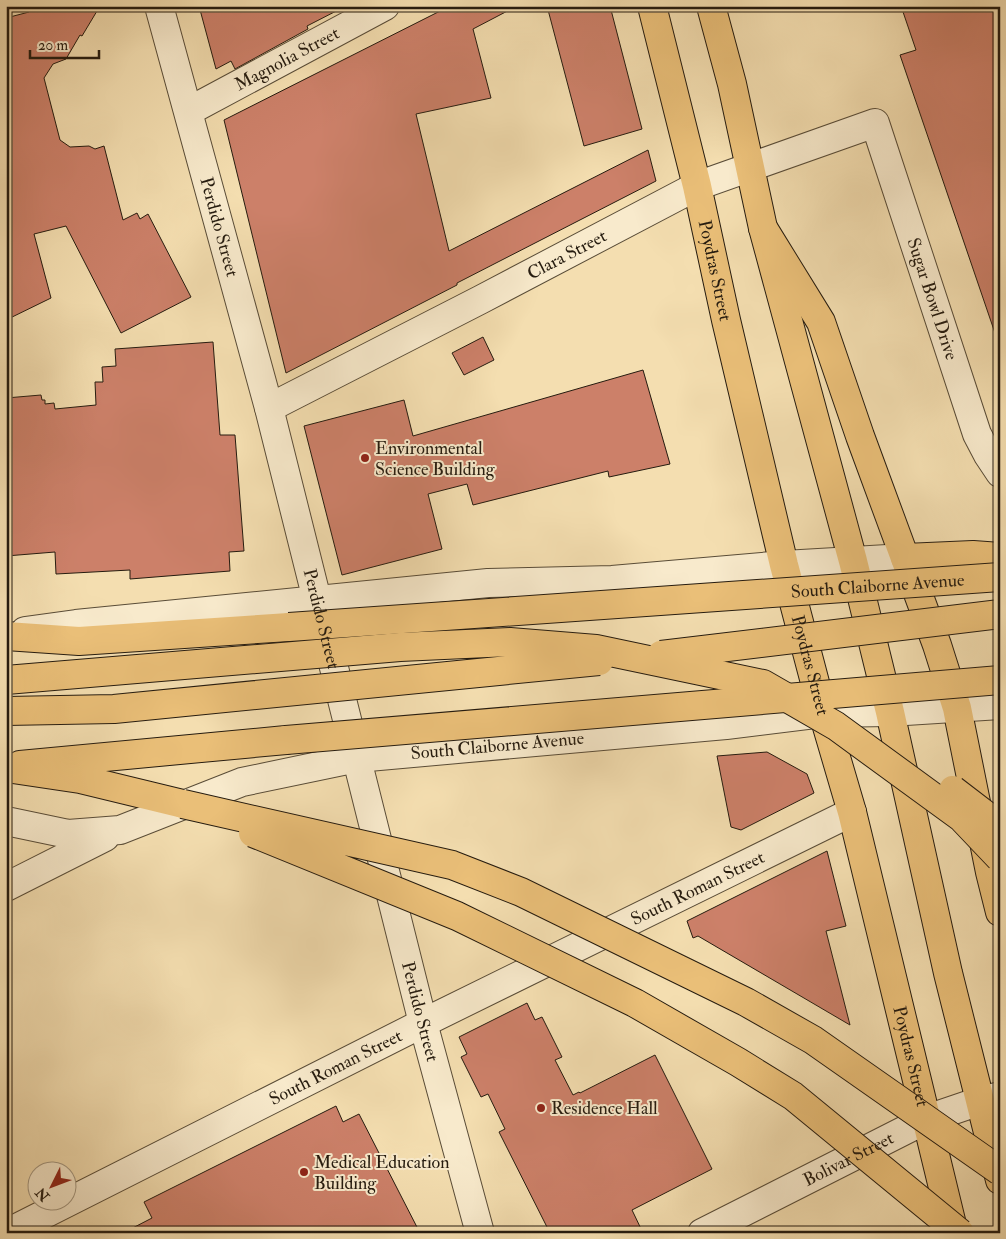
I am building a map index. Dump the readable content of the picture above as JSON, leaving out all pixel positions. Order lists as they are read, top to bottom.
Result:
{
  "streets": {
    "main road": ["Poydras Street", "South Claiborne Avenue"],
    "street": [
      "Magnolia Street",
      "Perdido Street",
      "Clara Street",
      "Sugar Bowl Drive",
      "South Roman Street",
      "Bolivar Street"
    ]
  },
  "crossings": [
    ["Magnolia Street", "Perdido Street"],
    ["Perdido Street", "Clara Street"],
    ["Perdido Street", "South Claiborne Avenue"],
    ["Perdido Street", "South Roman Street"],
    ["Clara Street", "Poydras Street"],
    ["Clara Street", "Sugar Bowl Drive"],
    ["Poydras Street", "South Claiborne Avenue"],
    ["Poydras Street", "South Roman Street"],
    ["Poydras Street", "Bolivar Street"]
  ],
  "places": ["Environmental Science Building", "Residence Hall", "Medical Education Building"],
  "scale_bar": "20 m",
  "north": "bottom left"
}
